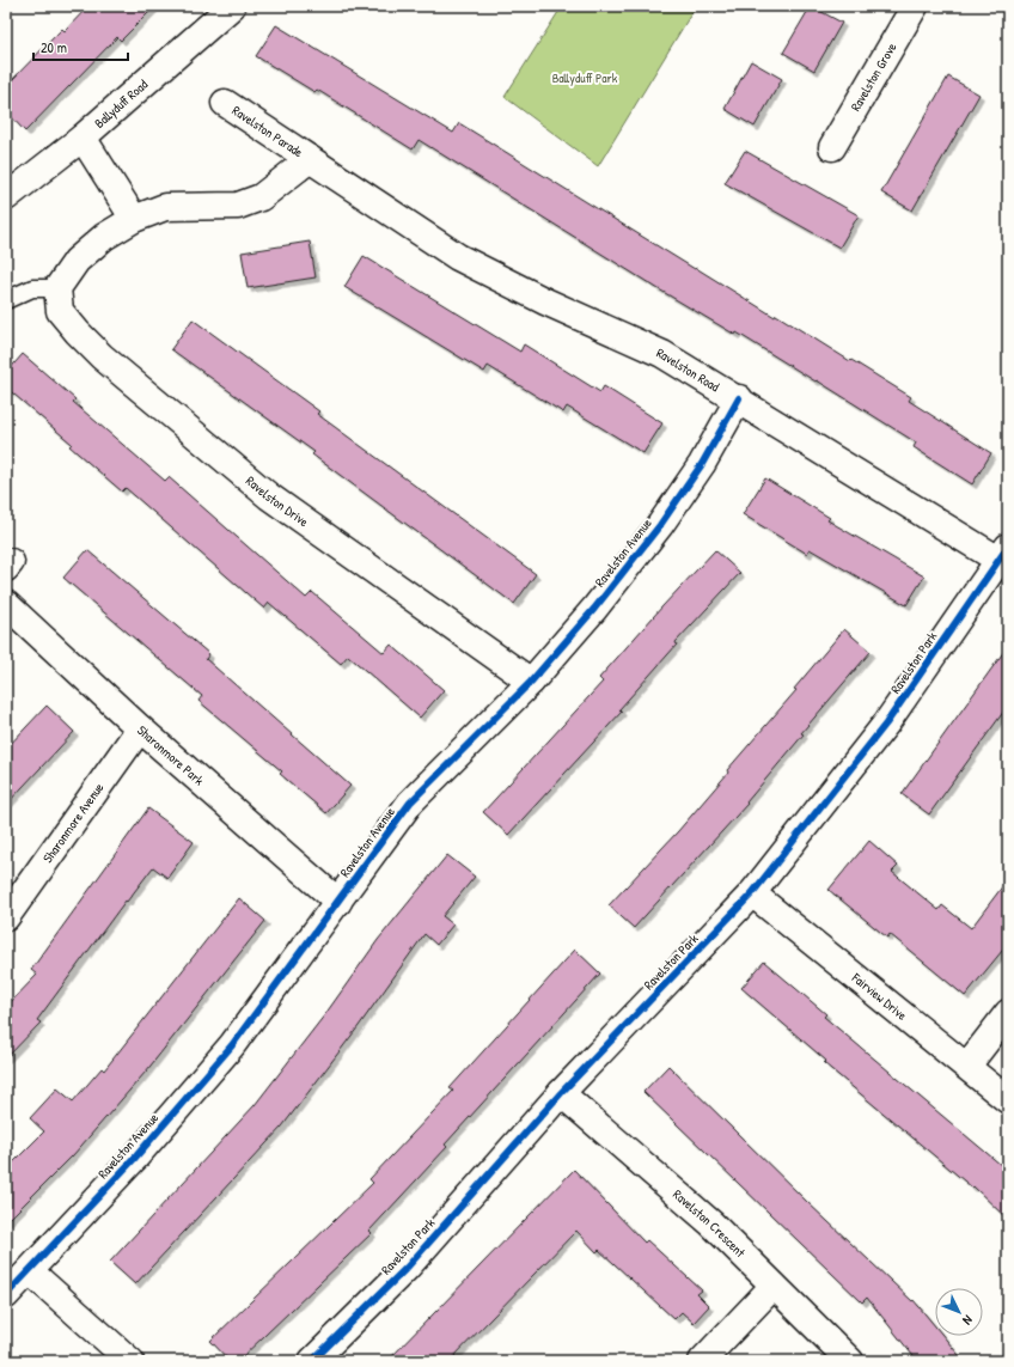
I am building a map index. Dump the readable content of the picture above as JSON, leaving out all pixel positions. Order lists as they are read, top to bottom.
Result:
{
  "streets": {
    "street": [
      "Ravelston Grove",
      "Ballyduff Road",
      "Ravelston Parade",
      "Ravelston Road",
      "Ravelston Drive",
      "Ravelston Avenue",
      "Ravelston Park",
      "Sharonmore Park",
      "Sharonmore Avenue",
      "Fairview Drive",
      "Ravelston Crescent"
    ]
  },
  "crossings": [
    ["Ravelston Parade", "Ravelston Road"],
    ["Ravelston Parade", "Ravelston Drive"],
    ["Ravelston Road", "Ravelston Avenue"],
    ["Ravelston Road", "Ravelston Park"],
    ["Ravelston Drive", "Ravelston Avenue"],
    ["Ravelston Avenue", "Sharonmore Park"],
    ["Ravelston Park", "Fairview Drive"],
    ["Ravelston Park", "Ravelston Crescent"],
    ["Sharonmore Park", "Sharonmore Avenue"]
  ],
  "parks": ["Ballyduff Park"],
  "scale_bar": "20 m",
  "north": "bottom right"
}
